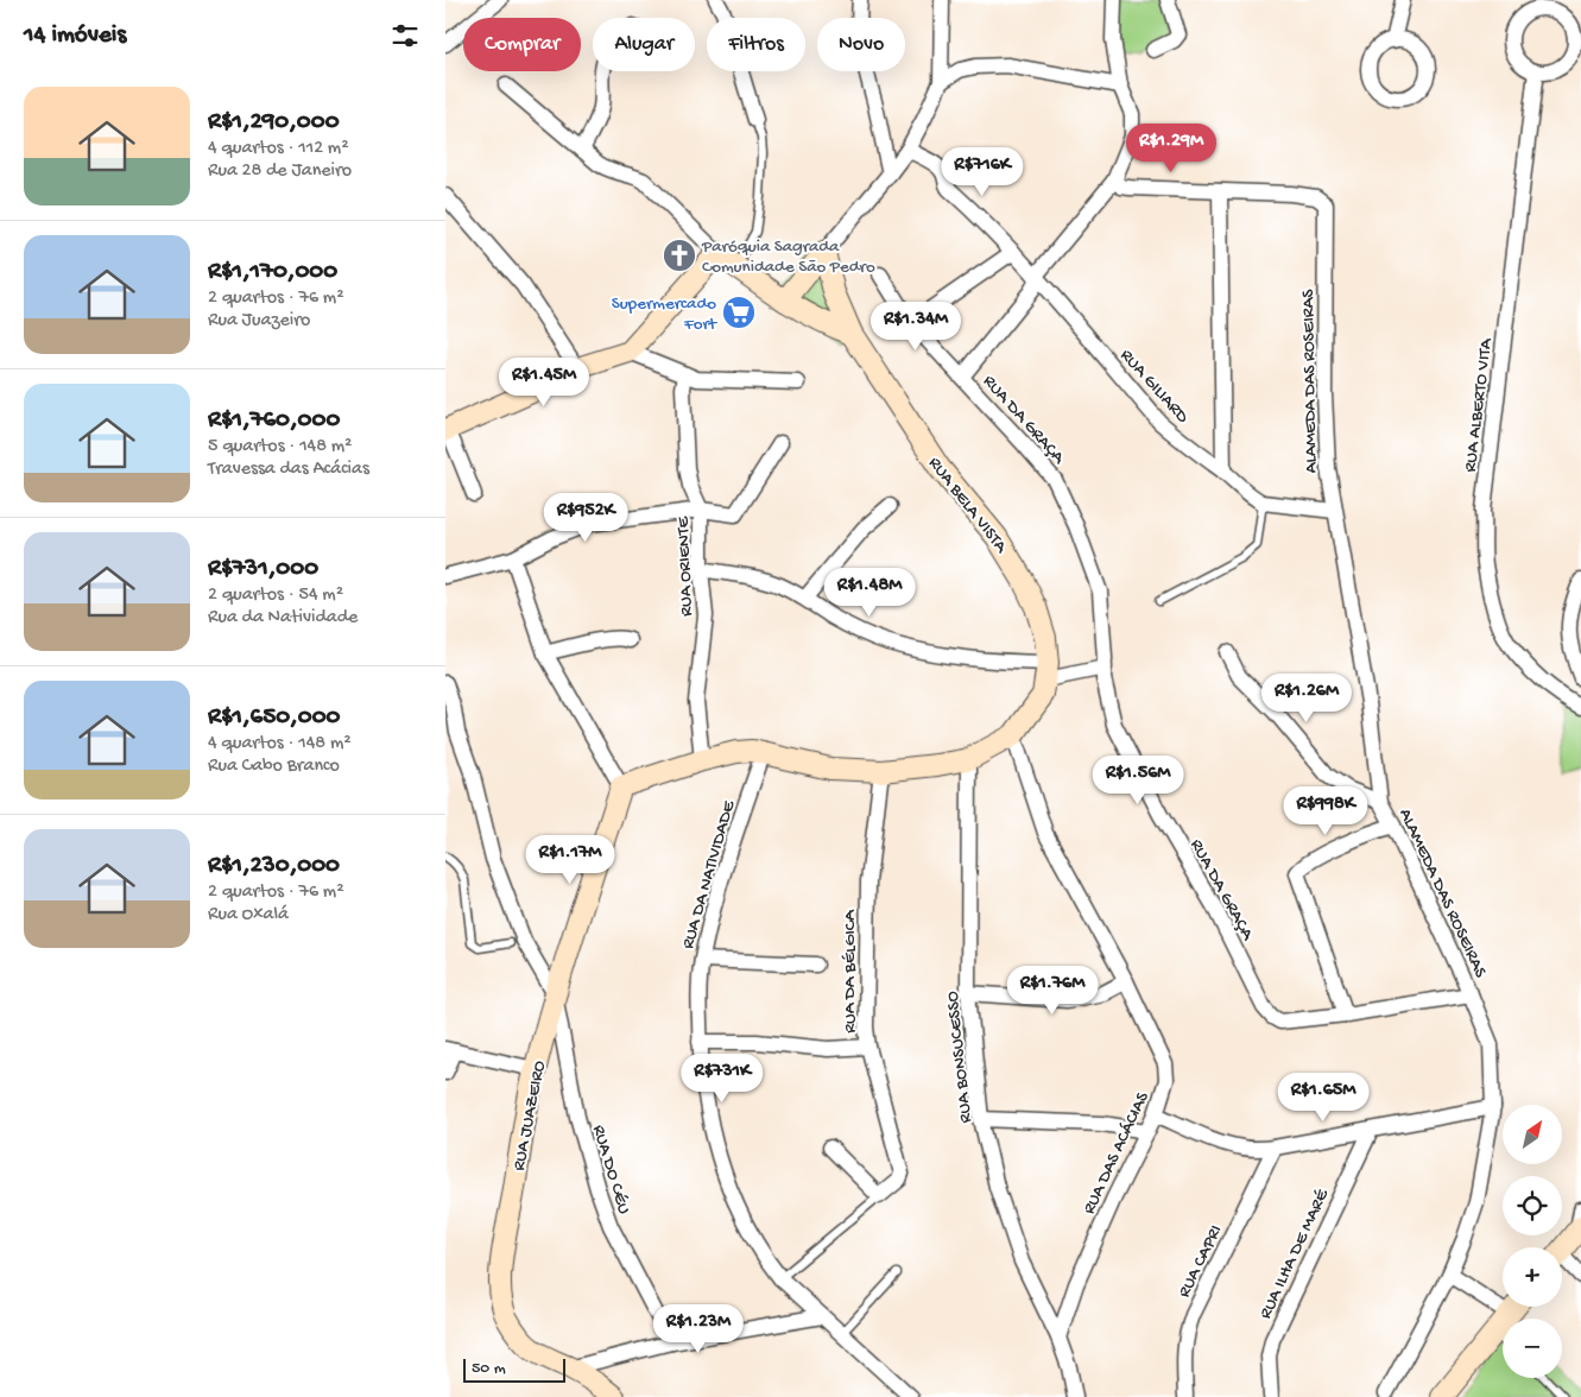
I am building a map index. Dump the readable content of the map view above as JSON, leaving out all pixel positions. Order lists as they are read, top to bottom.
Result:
{
  "streets": {
    "main road": ["RUA BELA VISTA", "RUA JUAZEIRO"],
    "street": [
      "ALAMEDA DAS ROSEIRAS",
      "RUA GILIARD",
      "RUA ALBERTO VITA",
      "RUA DA GRAÇA",
      "RUA ORIENTE",
      "RUA DA NATIVIDADE",
      "RUA DA BÉLGICA",
      "RUA BONSUCESSO",
      "RUA DAS ACÁCIAS",
      "RUA DO CÉU",
      "RUA ILHA DE MARÉ",
      "RUA CAPRI"
    ]
  },
  "crossings": [
    ["ALAMEDA DAS ROSEIRAS", "RUA DA GRAÇA"],
    ["RUA BONSUCESSO", "RUA DAS ACÁCIAS"],
    ["RUA JUAZEIRO", "RUA DO CÉU"]
  ],
  "places": {
    "church": ["Paróquia Sagrada Comunidade São Pedro"],
    "supermarket": ["Supermercado Fort"]
  },
  "scale_bar": "50 m",
  "north": "top right",
  "page": {
    "heading": "14 imóveis",
    "chip": [
      "Comprar",
      "Alugar",
      "Filtros",
      "Novo"
    ],
    "list": [
      {
        "name": "R$1,290,000",
        "note": "4 quartos · 112 m² · Rua 28 de Janeiro"
      },
      {
        "name": "R$1,170,000",
        "note": "2 quartos · 76 m² · Rua Juazeiro"
      },
      {
        "name": "R$1,760,000",
        "note": "5 quartos · 148 m² · Travessa das Acácias"
      },
      {
        "name": "R$731,000",
        "note": "2 quartos · 54 m² · Rua da Natividade"
      },
      {
        "name": "R$1,650,000",
        "note": "4 quartos · 148 m² · Rua Cabo Branco"
      },
      {
        "name": "R$1,230,000",
        "note": "2 quartos · 76 m² · Rua Oxalá"
      }
    ],
    "price": [
      "R$1.29M",
      "R$716K",
      "R$1.34M",
      "R$1.45M",
      "R$952K",
      "R$1.48M",
      "R$1.26M",
      "R$1.56M",
      "R$998K",
      "R$1.17M",
      "R$1.76M",
      "R$731K",
      "R$1.65M",
      "R$1.23M"
    ],
    "map_buttons": ["+", "−"],
    "scale": "50 m"
  }
}
